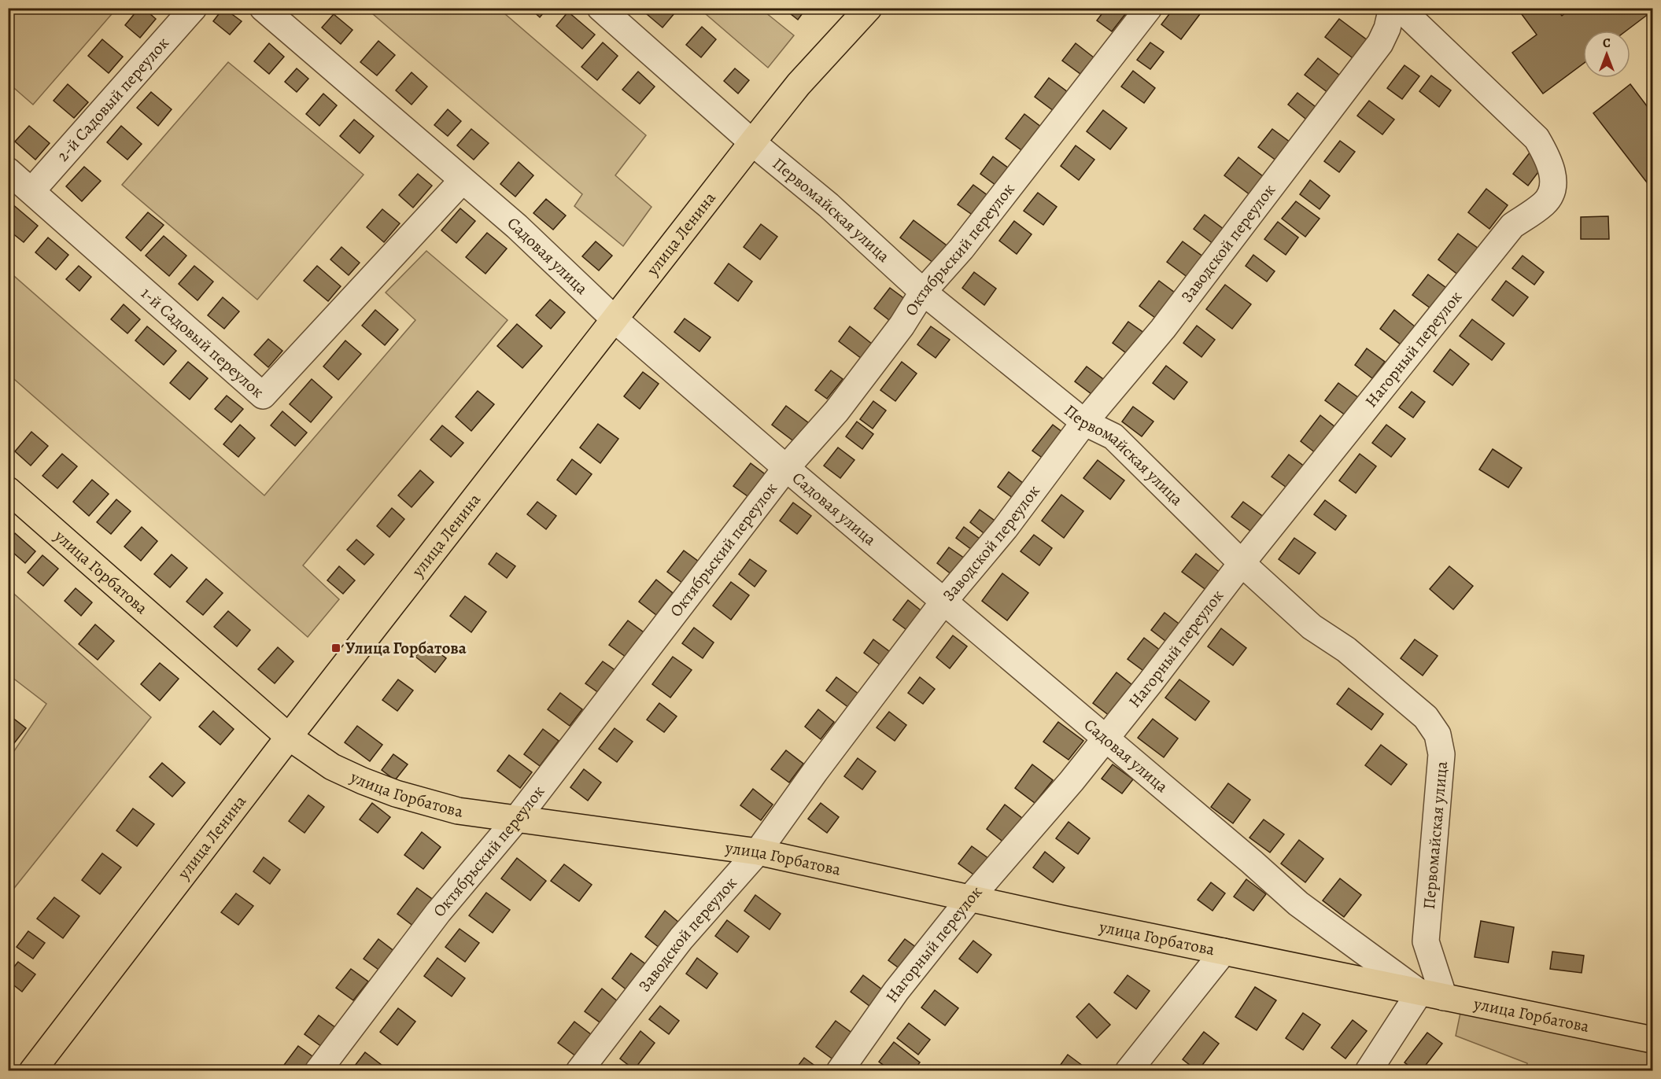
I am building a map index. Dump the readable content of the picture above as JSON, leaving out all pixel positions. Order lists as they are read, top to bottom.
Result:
{
  "streets": {
    "main road": ["улица Ленина", "улица Горбатова"],
    "street": [
      "2-й Садовый переулок",
      "Первомайская улица",
      "Заводской переулок",
      "Октябрьский переулок",
      "Садовая улица",
      "1-й Садовый переулок",
      "Нагорный переулок"
    ]
  },
  "crossings": [
    ["2-й Садовый переулок", "1-й Садовый переулок"],
    ["Первомайская улица", "улица Ленина"],
    ["Первомайская улица", "Заводской переулок"],
    ["Первомайская улица", "Октябрьский переулок"],
    ["Первомайская улица", "Садовая улица"],
    ["Первомайская улица", "Нагорный переулок"],
    ["Первомайская улица", "улица Горбатова"],
    ["улица Ленина", "Садовая улица"],
    ["улица Ленина", "улица Горбатова"],
    ["Заводской переулок", "Садовая улица"],
    ["Заводской переулок", "улица Горбатова"],
    ["Октябрьский переулок", "Садовая улица"],
    ["Октябрьский переулок", "улица Горбатова"],
    ["Садовая улица", "1-й Садовый переулок"],
    ["Садовая улица", "Нагорный переулок"],
    ["Садовая улица", "улица Горбатова"],
    ["Нагорный переулок", "улица Горбатова"]
  ],
  "places": {
    "transit": ["Улица Горбатова"]
  },
  "north": "top"
}
